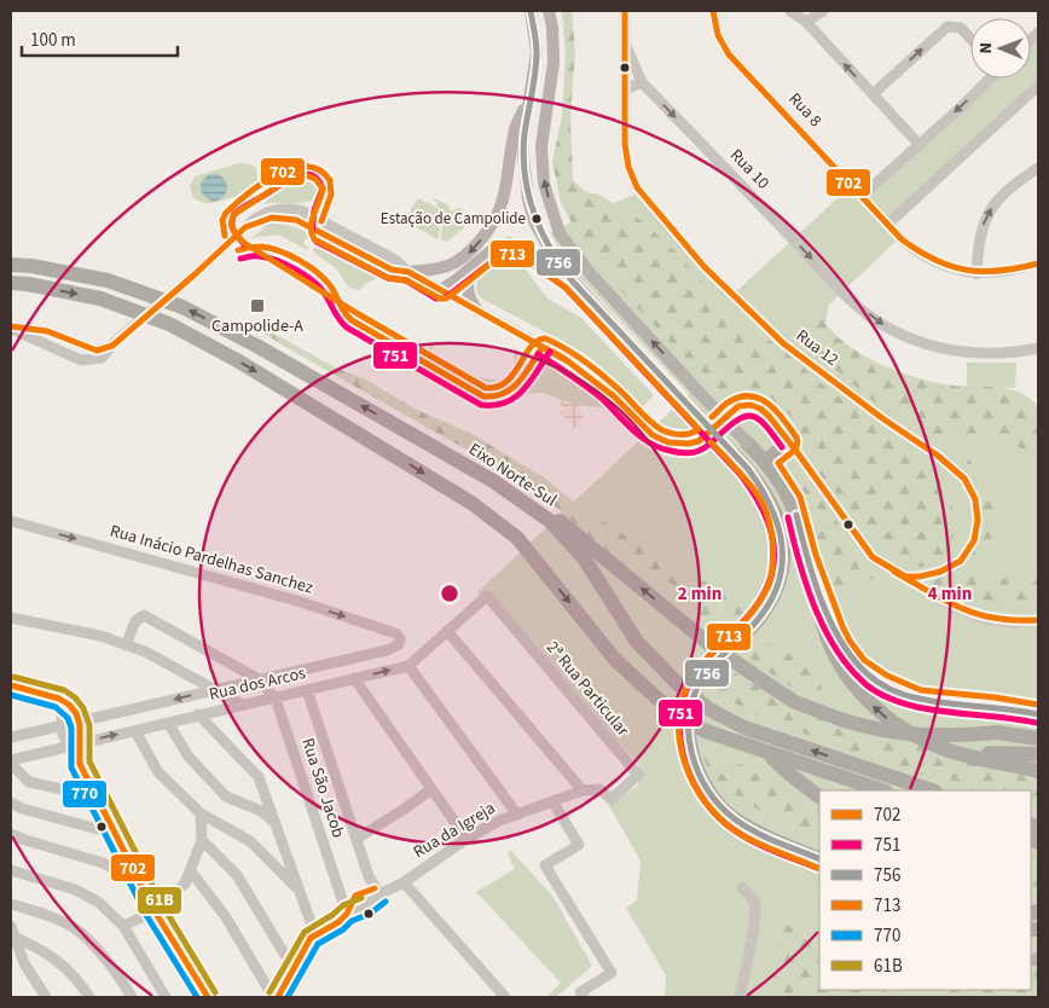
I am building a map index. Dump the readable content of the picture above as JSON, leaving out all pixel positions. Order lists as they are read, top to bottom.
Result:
{
  "streets": {
    "highway": ["Eixo Norte-Sul"],
    "street": [
      "Rua 8",
      "Rua 10",
      "Rua 12",
      "Rua Inácio Pardelhas Sanchez",
      "Rua dos Arcos",
      "2ª Rua Particular",
      "Rua São Jacob",
      "Rua da Igreja"
    ]
  },
  "crossings": [
    ["Rua 10", "Rua 12"],
    ["Rua Inácio Pardelhas Sanchez", "Rua dos Arcos"],
    ["Rua dos Arcos", "2ª Rua Particular"],
    ["Rua dos Arcos", "Rua São Jacob"],
    ["2ª Rua Particular", "Rua da Igreja"],
    ["Rua São Jacob", "Rua da Igreja"]
  ],
  "one_way": ["Rua 10"],
  "places": {
    "other": ["Estação de Campolide"],
    "transit": ["Campolide-A"]
  },
  "lines": [
    "transit line 702",
    "transit line 756",
    "transit line 751",
    "transit line 713",
    "transit line 61B",
    "transit line 770"
  ],
  "legend": [
    "702",
    "751",
    "756",
    "713",
    "770",
    "61B"
  ],
  "scale_bar": "100 m",
  "north": "left",
  "rings": ["2 min", "4 min"]
}
